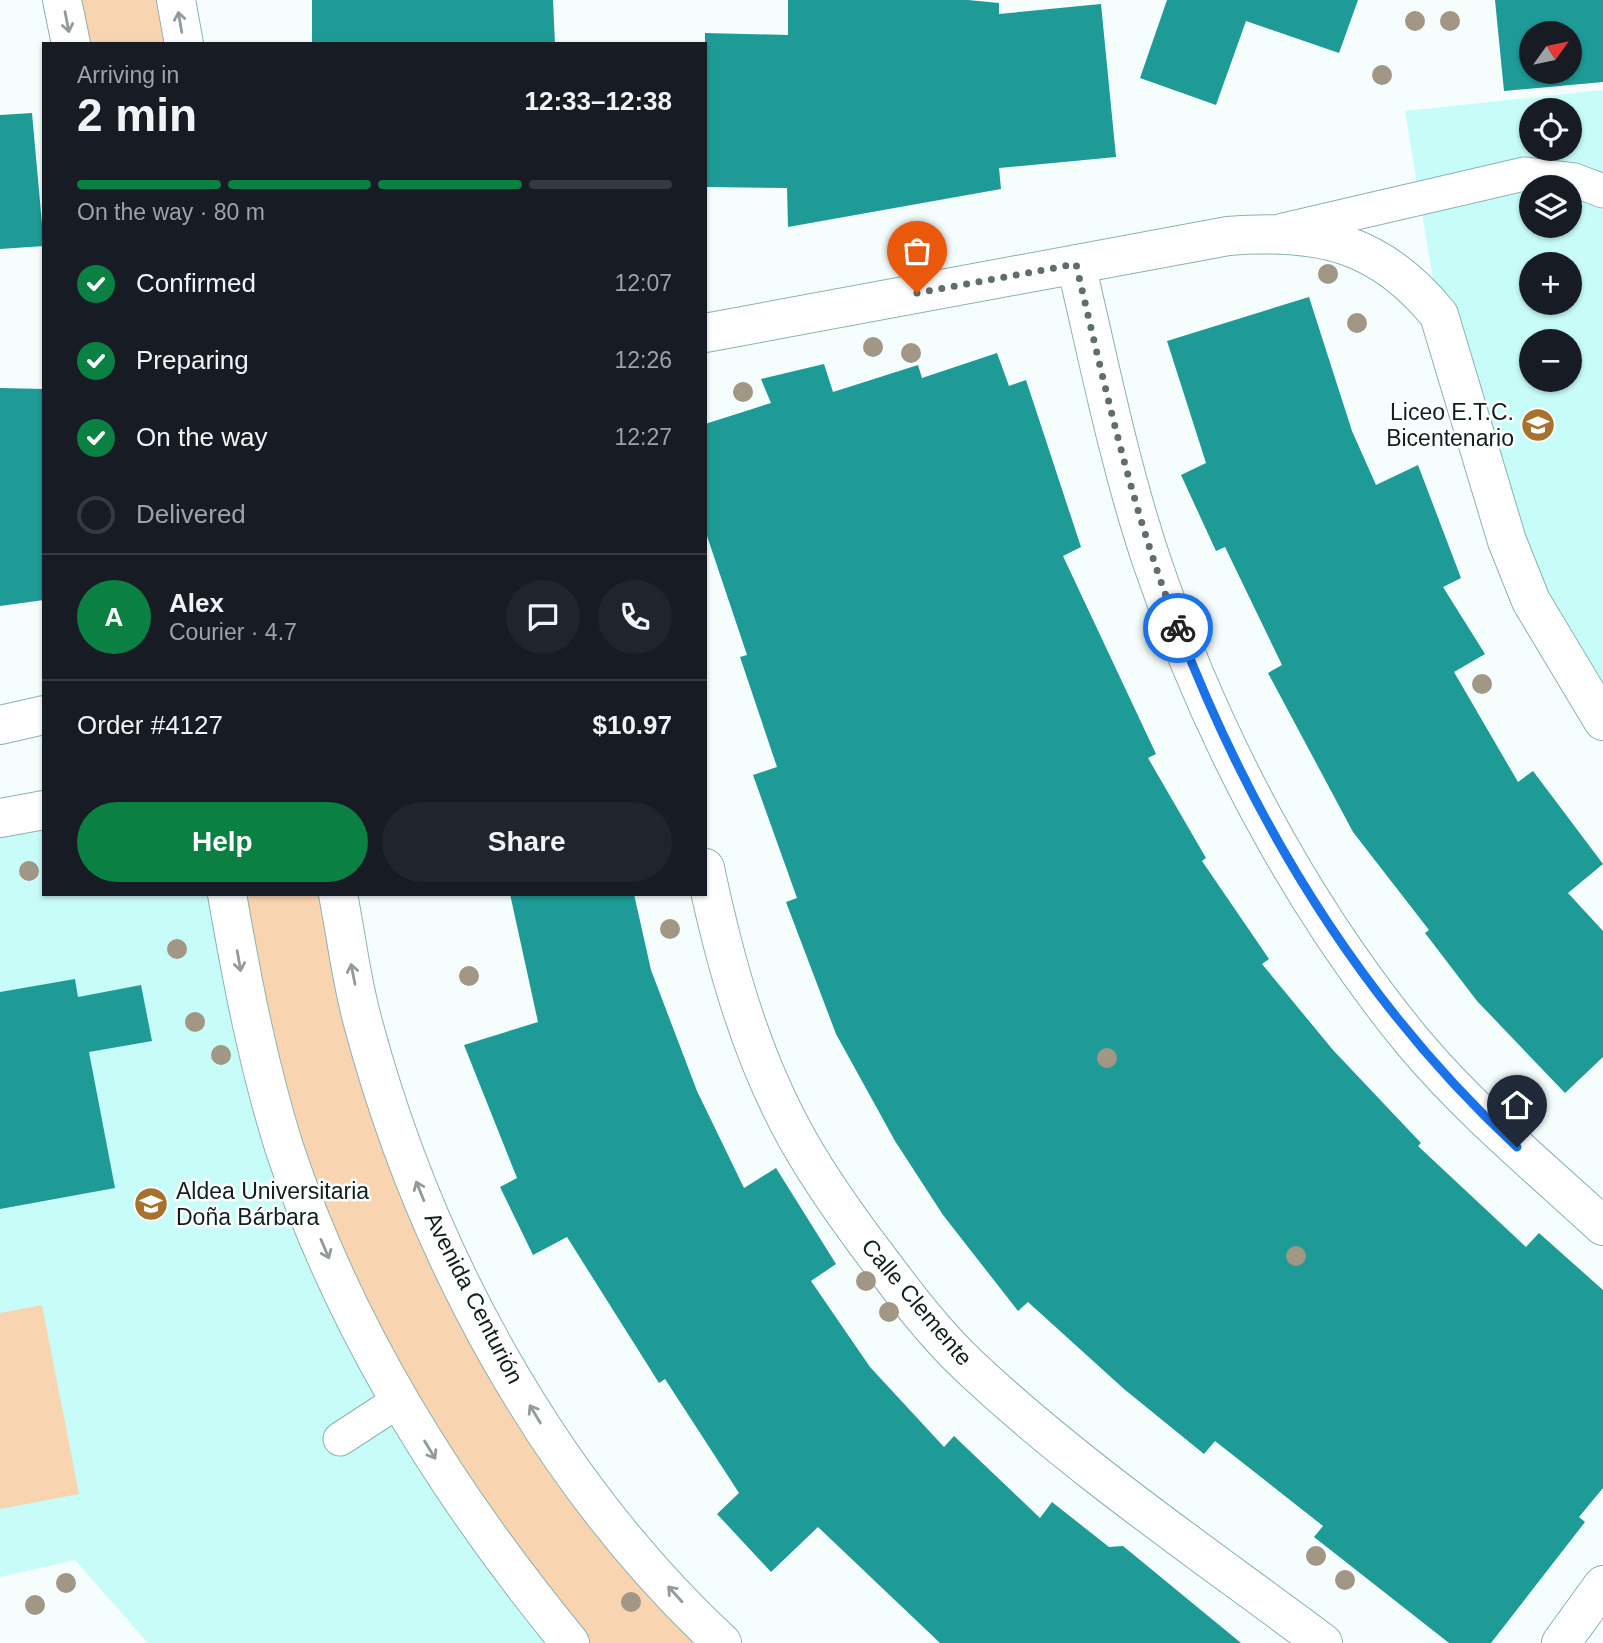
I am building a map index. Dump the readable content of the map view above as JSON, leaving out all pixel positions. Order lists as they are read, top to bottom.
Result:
{
  "streets": {
    "street": ["Avenida Centurión", "Calle Clemente"]
  },
  "places": {
    "school or university": ["Liceo E.T.C. Bicentenario", "Aldea Universitaria Doña Bárbara"]
  },
  "north": "top right",
  "page": {
    "map_buttons": ["+", "−"],
    "heading": ["2 min", "Arriving in", "12:33–12:38"],
    "panel": [
      "Alex",
      "Courier · 4.7",
      "Order #4127",
      "$10.97"
    ],
    "bar": "On the way · 80 m",
    "list": [
      ["Confirmed", "12:07"],
      ["Preparing", "12:26"],
      ["On the way", "12:27"],
      "Delivered"
    ],
    "round": "A",
    "buttons": ["Help", "Share"]
  }
}
